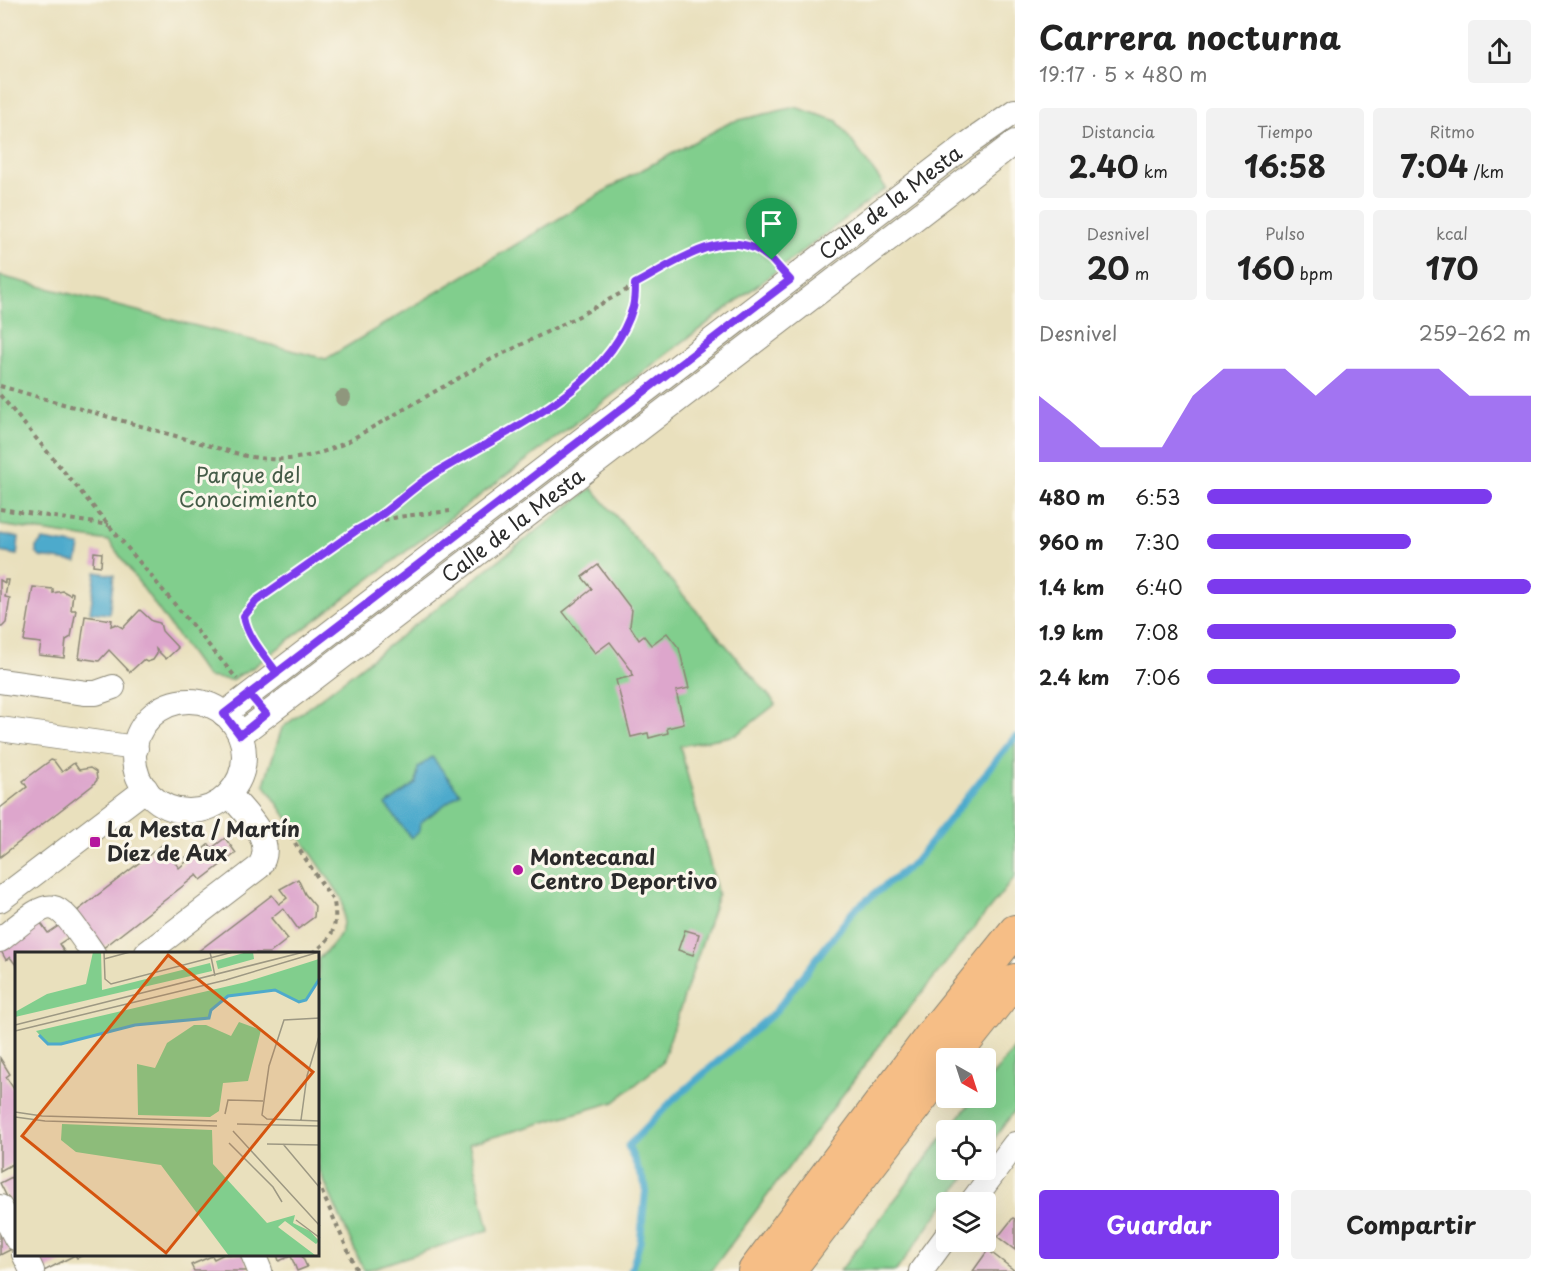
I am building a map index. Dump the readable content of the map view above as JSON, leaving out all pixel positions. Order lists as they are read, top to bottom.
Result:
{
  "streets": {
    "street": ["Calle de la Mesta"]
  },
  "parks": ["Parque del Conocimiento"],
  "places": {
    "transit": ["La Mesta / Martín Díez de Aux"],
    "other": ["Montecanal Centro Deportivo"]
  },
  "north": "bottom right",
  "page": {
    "heading": ["Carrera nocturna", "19:17 · 5 × 480 m"],
    "stats": [
      ["Distancia", "2.40 km"],
      ["Tiempo", "16:58"],
      ["Ritmo", "7:04 /km"],
      ["Desnivel", "20 m"],
      ["Pulso", "160 bpm"],
      ["kcal", "170"]
    ],
    "chart": ["Desnivel", "259–262 m"],
    "list": [
      {
        "name": "480 m",
        "note": "6:53"
      },
      {
        "name": "960 m",
        "note": "7:30"
      },
      {
        "name": "1.4 km",
        "note": "6:40"
      },
      {
        "name": "1.9 km",
        "note": "7:08"
      },
      {
        "name": "2.4 km",
        "note": "7:06"
      }
    ],
    "buttons": ["Guardar", "Compartir"]
  }
}
